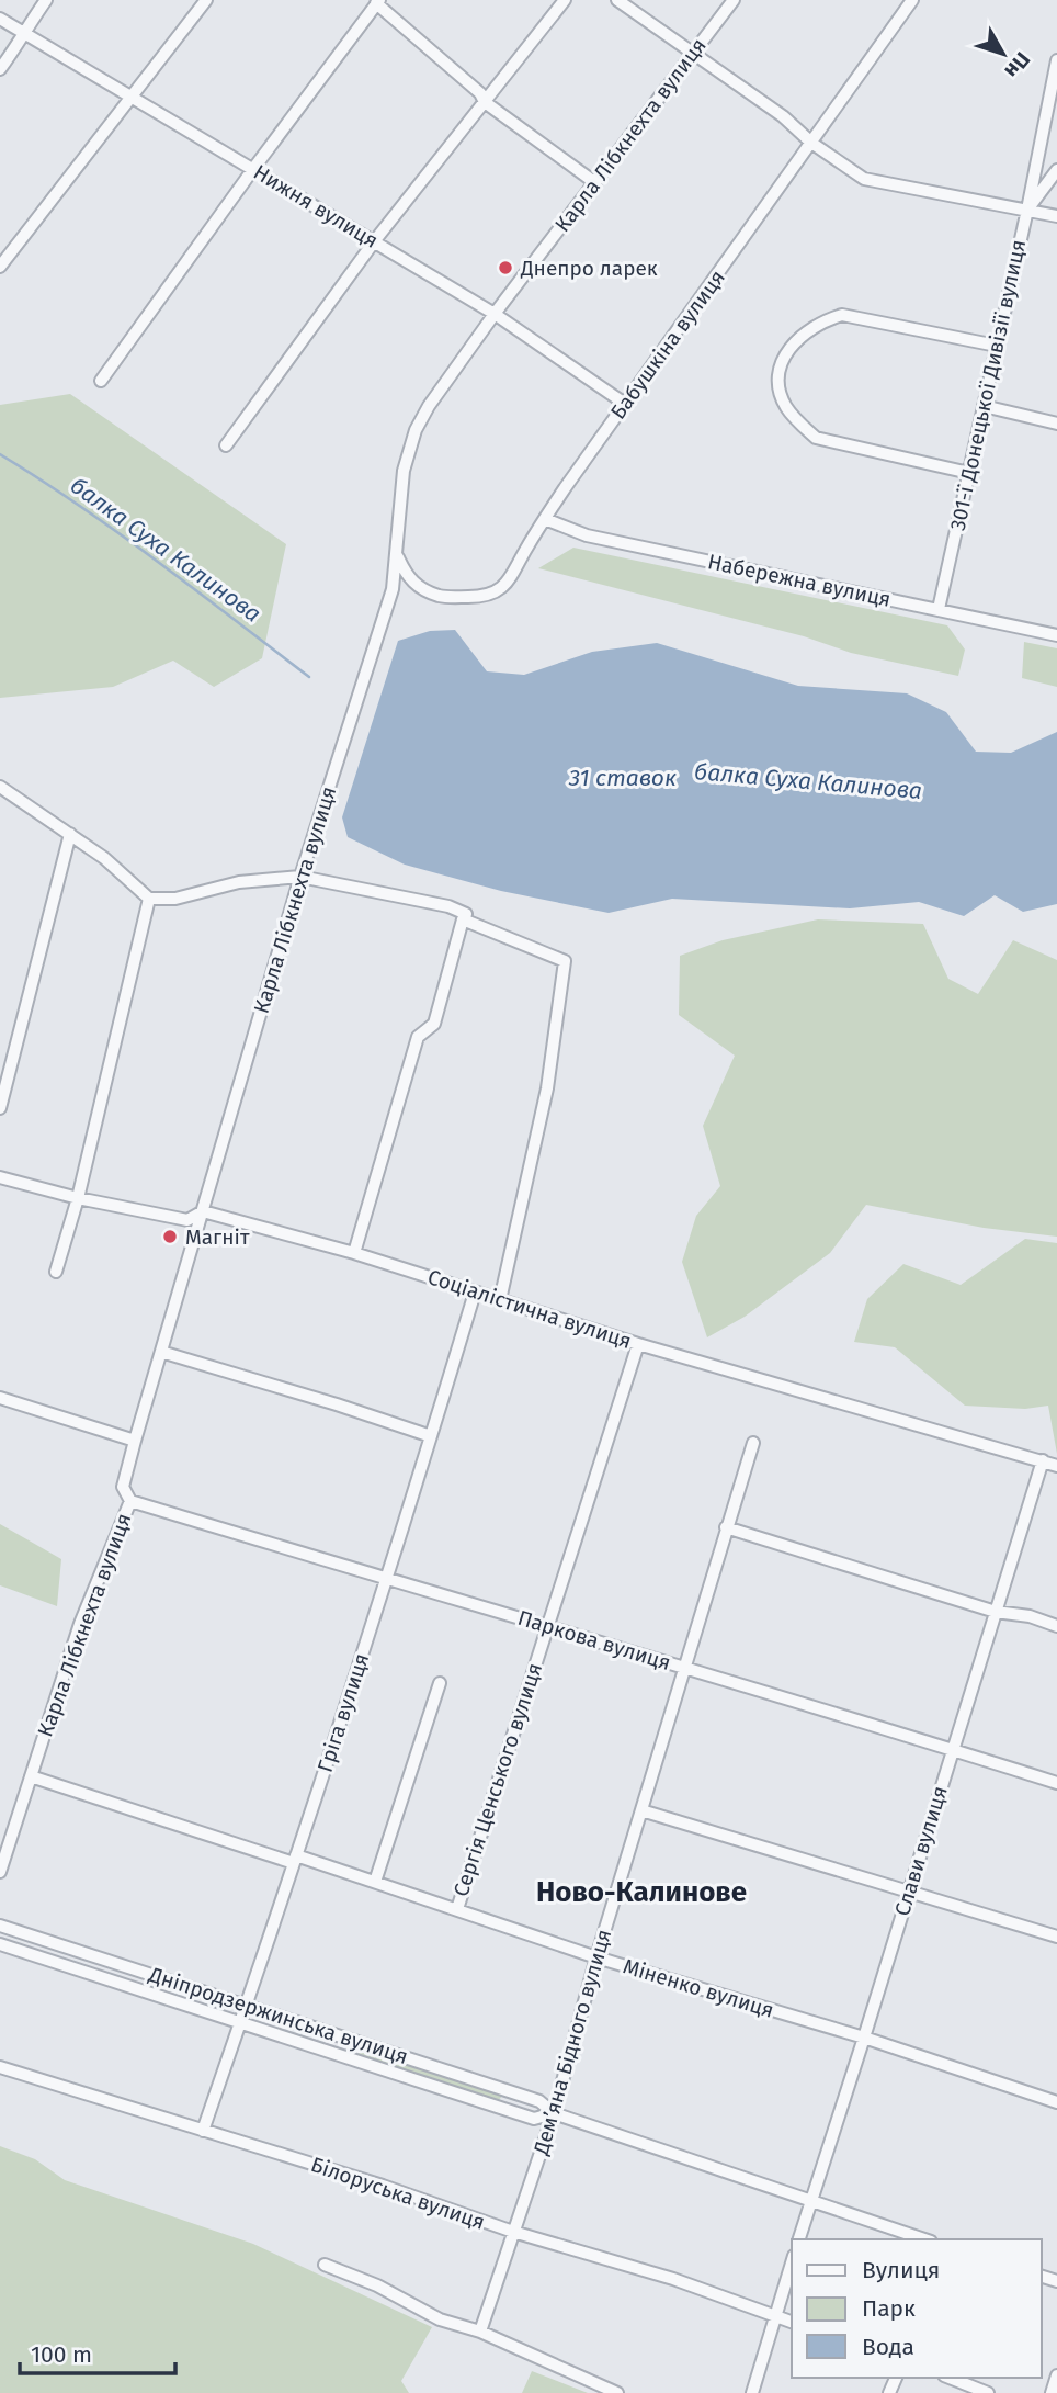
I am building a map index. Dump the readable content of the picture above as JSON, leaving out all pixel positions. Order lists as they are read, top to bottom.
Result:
{
  "streets": {
    "street": [
      "Карла Лібкнехта вулиця",
      "Нижня вулиця",
      "Бабушкіна вулиця",
      "301-ї Донецької Дивізії вулиця",
      "Набережна вулиця",
      "Соціалістична вулиця",
      "Паркова вулиця",
      "Гріга вулиця",
      "Сергія Ценського вулиця",
      "Слави вулиця",
      "Міненко вулиця",
      "Дніпродзержинська вулиця",
      "Дем’яна Бідного вулиця",
      "Білоруська вулиця"
    ]
  },
  "crossings": [
    ["Карла Лібкнехта вулиця", "Нижня вулиця"],
    ["Карла Лібкнехта вулиця", "Бабушкіна вулиця"],
    ["Карла Лібкнехта вулиця", "Соціалістична вулиця"],
    ["Карла Лібкнехта вулиця", "Паркова вулиця"],
    ["Карла Лібкнехта вулиця", "Міненко вулиця"],
    ["Нижня вулиця", "Бабушкіна вулиця"],
    ["Бабушкіна вулиця", "Набережна вулиця"],
    ["301-ї Донецької Дивізії вулиця", "Набережна вулиця"],
    ["Соціалістична вулиця", "Гріга вулиця"],
    ["Соціалістична вулиця", "Сергія Ценського вулиця"],
    ["Соціалістична вулиця", "Слави вулиця"],
    ["Паркова вулиця", "Гріга вулиця"],
    ["Паркова вулиця", "Сергія Ценського вулиця"],
    ["Паркова вулиця", "Слави вулиця"],
    ["Паркова вулиця", "Дем’яна Бідного вулиця"],
    ["Гріга вулиця", "Міненко вулиця"],
    ["Гріга вулиця", "Дніпродзержинська вулиця"],
    ["Гріга вулиця", "Білоруська вулиця"],
    ["Сергія Ценського вулиця", "Міненко вулиця"],
    ["Слави вулиця", "Міненко вулиця"],
    ["Слави вулиця", "Дніпродзержинська вулиця"],
    ["Міненко вулиця", "Дем’яна Бідного вулиця"],
    ["Дніпродзержинська вулиця", "Дем’яна Бідного вулиця"],
    ["Дем’яна Бідного вулиця", "Білоруська вулиця"]
  ],
  "districts": ["Ново-Калинове"],
  "water": ["балка Суха Калинова", "31 ставок"],
  "places": ["Днепро ларек", "Магніт"],
  "legend": ["Вулиця", "Парк", "Вода"],
  "scale_bar": "100 m",
  "north": "bottom right"
}
